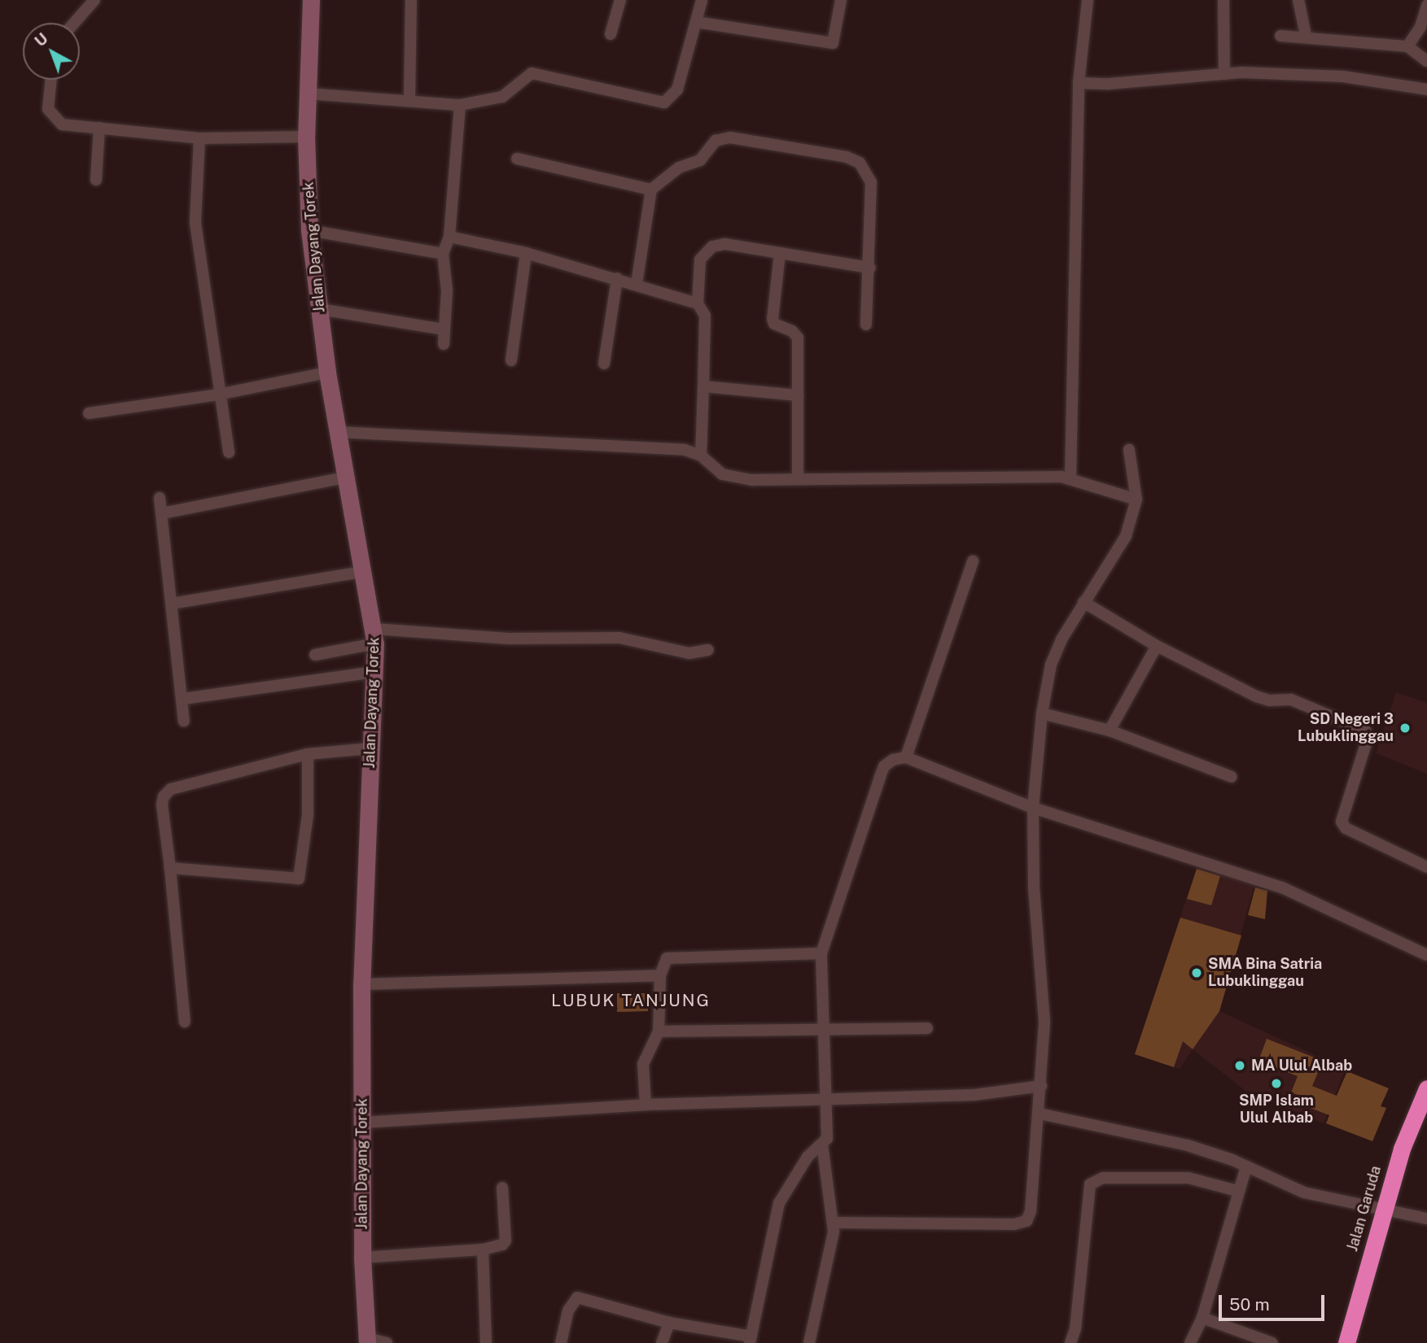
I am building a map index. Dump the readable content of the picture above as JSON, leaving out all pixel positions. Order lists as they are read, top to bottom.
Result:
{
  "streets": {
    "highway": ["Jalan Garuda"],
    "street": ["Jalan Dayang Torek"]
  },
  "districts": ["LUBUK TANJUNG"],
  "places": [
    "SD Negeri 3 Lubuklinggau",
    "SMA Bina Satria Lubuklinggau",
    "MA Ulul Albab",
    "SMP Islam Ulul Albab"
  ],
  "scale_bar": "50 m",
  "north": "top left"
}
